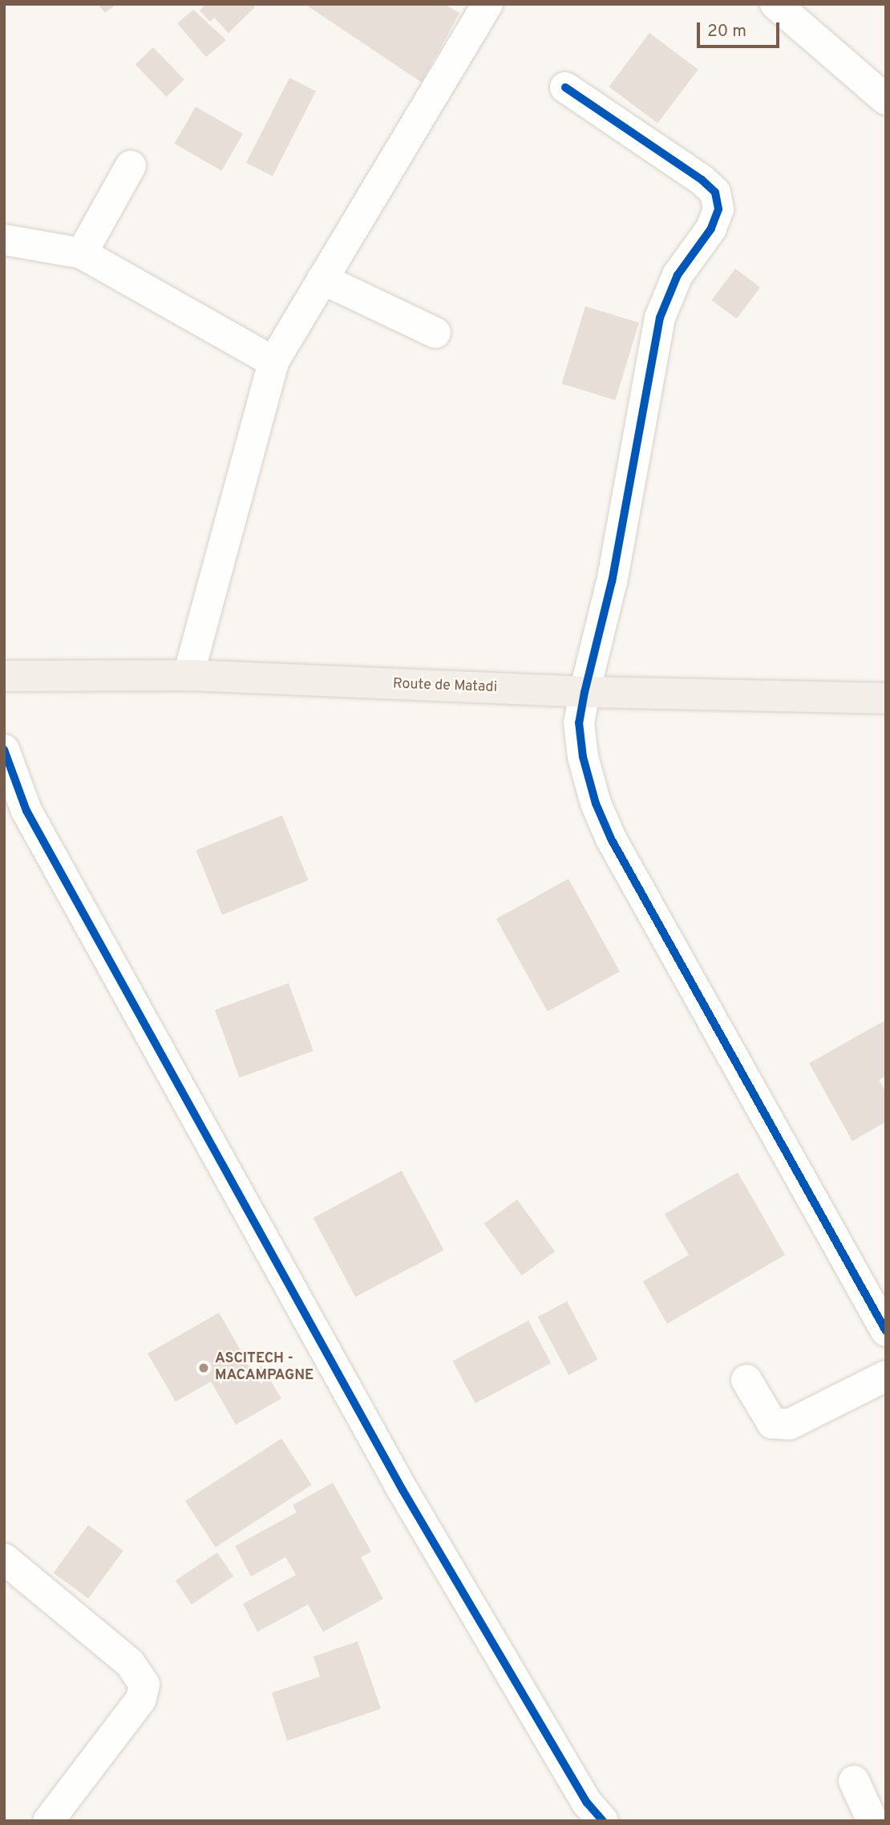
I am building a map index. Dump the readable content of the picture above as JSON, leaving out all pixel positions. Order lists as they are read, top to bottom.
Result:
{
  "streets": {
    "main road": ["Route de Matadi"]
  },
  "places": ["ASCITECH - MACAMPAGNE"],
  "scale_bar": "20 m"
}
